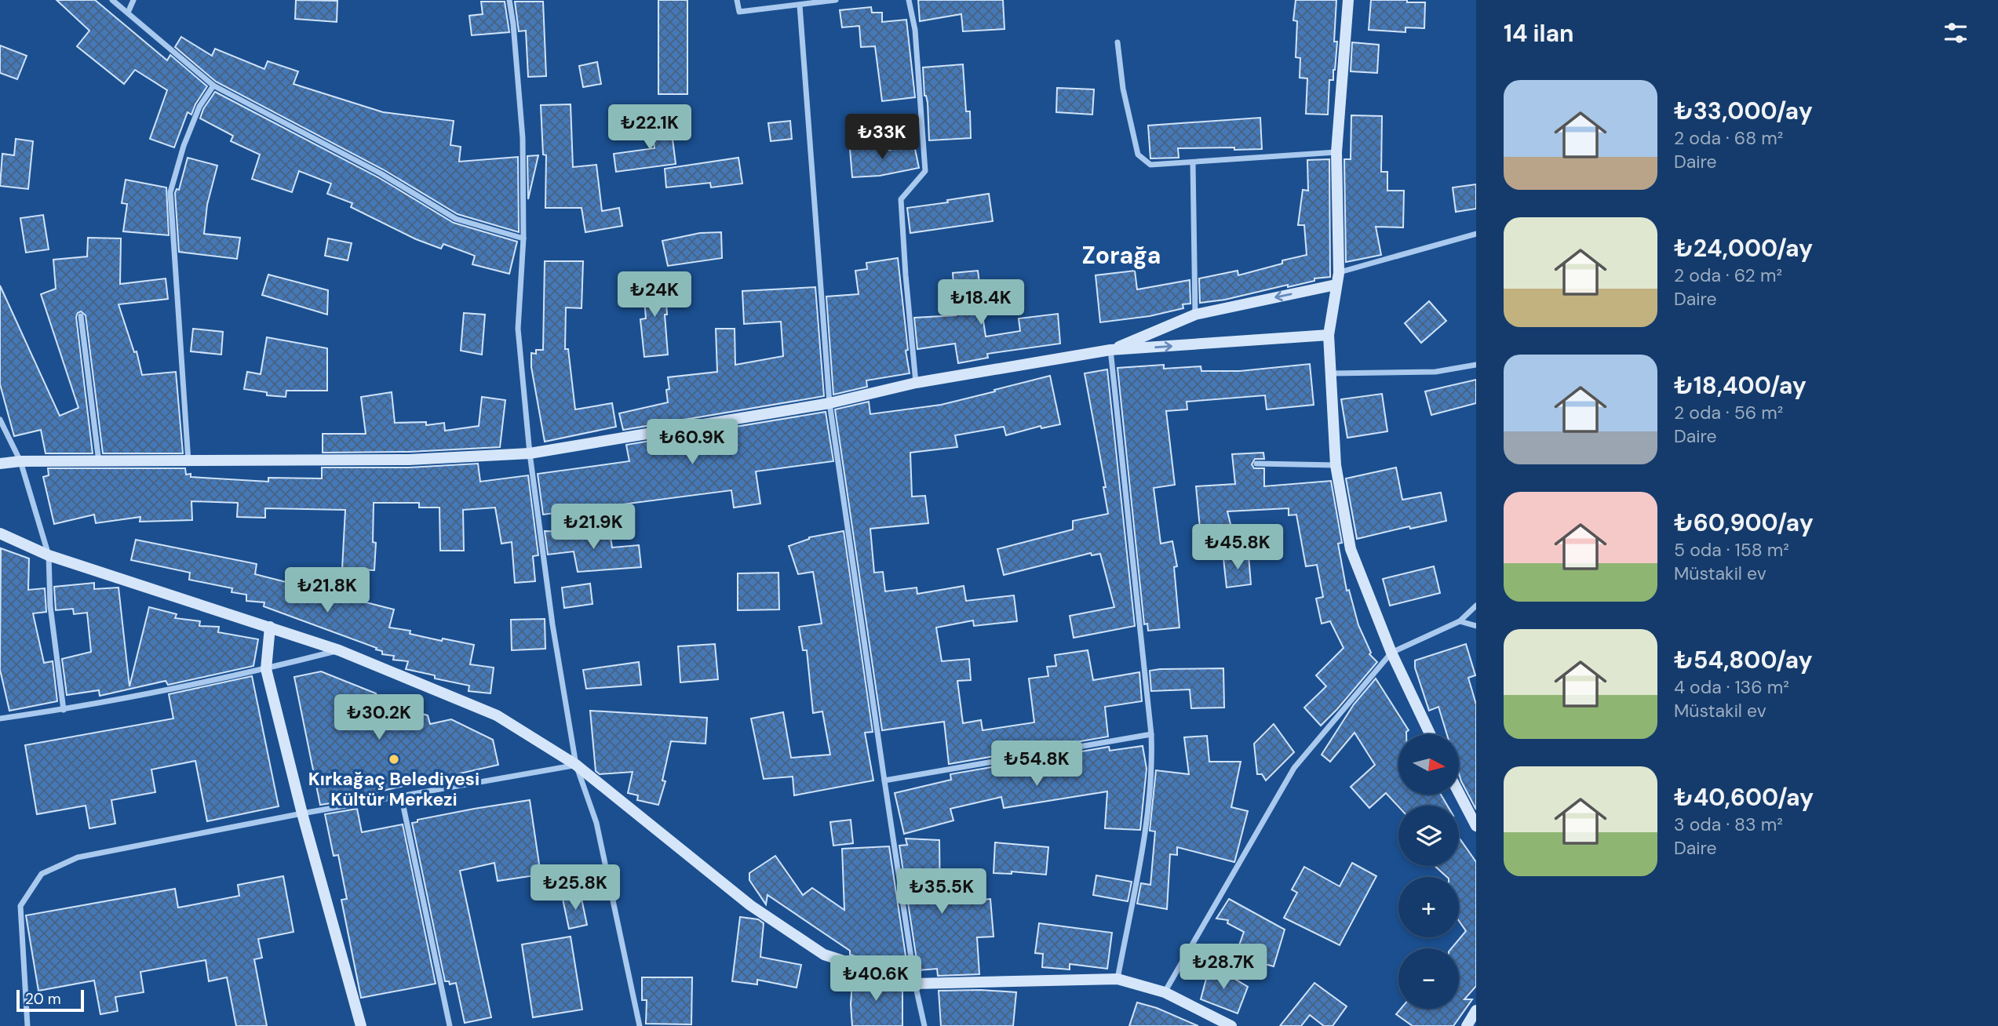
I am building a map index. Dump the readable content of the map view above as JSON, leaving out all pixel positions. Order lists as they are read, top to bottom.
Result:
{
  "districts": ["Zorağa"],
  "places": ["Kırkağaç Belediyesi Kültür Merkezi"],
  "scale_bar": "20 m",
  "north": "right",
  "page": {
    "heading": "14 ilan",
    "list": [
      {
        "name": "₺33,000/ay",
        "note": "2 oda · 68 m² · Daire"
      },
      {
        "name": "₺24,000/ay",
        "note": "2 oda · 62 m² · Daire"
      },
      {
        "name": "₺18,400/ay",
        "note": "2 oda · 56 m² · Daire"
      },
      {
        "name": "₺60,900/ay",
        "note": "5 oda · 158 m² · Müstakil ev"
      },
      {
        "name": "₺54,800/ay",
        "note": "4 oda · 136 m² · Müstakil ev"
      },
      {
        "name": "₺40,600/ay",
        "note": "3 oda · 83 m² · Daire"
      }
    ],
    "price": [
      "₺22.1K",
      "₺33K",
      "₺24K",
      "₺18.4K",
      "₺60.9K",
      "₺21.9K",
      "₺45.8K",
      "₺21.8K",
      "₺30.2K",
      "₺54.8K",
      "₺25.8K",
      "₺35.5K",
      "₺28.7K",
      "₺40.6K"
    ],
    "map_buttons": ["+", "−"],
    "scale": "20 m"
  }
}
